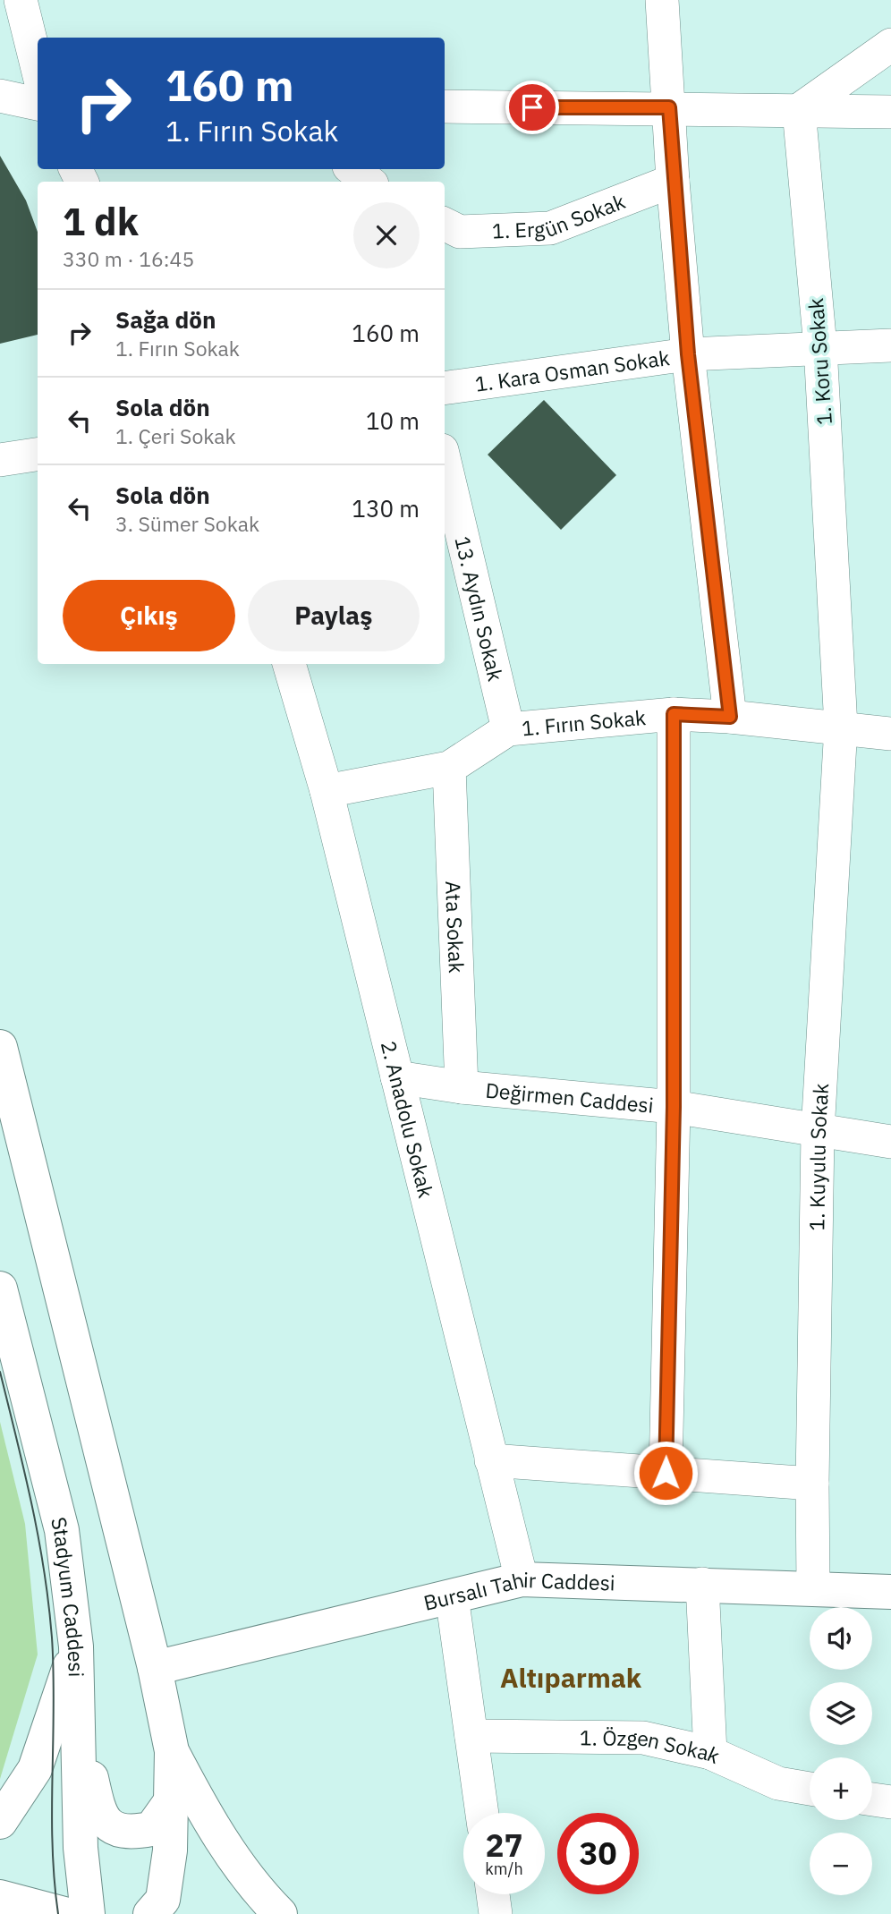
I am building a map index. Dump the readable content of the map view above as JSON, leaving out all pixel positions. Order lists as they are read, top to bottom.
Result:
{
  "streets": {
    "main road": ["Bursalı Tahir Caddesi", "Stadyum Caddesi"],
    "street": [
      "1. Ergün Sokak",
      "1. Koru Sokak",
      "1. Kara Osman Sokak",
      "13. Aydın Sokak",
      "1. Fırın Sokak",
      "Ata Sokak",
      "Değirmen Caddesi",
      "2. Anadolu Sokak",
      "1. Kuyulu Sokak",
      "1. Özgen Sokak"
    ]
  },
  "crossings": [
    ["1. Koru Sokak", "1. Kara Osman Sokak"],
    ["1. Koru Sokak", "1. Fırın Sokak"],
    ["1. Koru Sokak", "1. Kuyulu Sokak"],
    ["13. Aydın Sokak", "1. Fırın Sokak"],
    ["1. Fırın Sokak", "Ata Sokak"],
    ["1. Fırın Sokak", "2. Anadolu Sokak"],
    ["1. Fırın Sokak", "1. Kuyulu Sokak"],
    ["Ata Sokak", "Değirmen Caddesi"],
    ["Değirmen Caddesi", "2. Anadolu Sokak"],
    ["Değirmen Caddesi", "1. Kuyulu Sokak"],
    ["2. Anadolu Sokak", "Bursalı Tahir Caddesi"],
    ["1. Kuyulu Sokak", "Bursalı Tahir Caddesi"]
  ],
  "districts": ["Altıparmak"],
  "page": {
    "turn": ["160 m", "1. Fırın Sokak"],
    "heading": ["1 dk", "330 m · 16:45"],
    "list": [
      {
        "name": "Sağa dön",
        "note": "1. Fırın Sokak",
        "value": "160 m"
      },
      {
        "name": "Sola dön",
        "note": "1. Çeri Sokak",
        "value": "10 m"
      },
      {
        "name": "Sola dön",
        "note": "3. Sümer Sokak",
        "value": "130 m"
      }
    ],
    "buttons": ["Çıkış", "Paylaş"],
    "map_buttons": ["+", "−"],
    "speed": "27 km/h",
    "limit": "30"
  }
}
